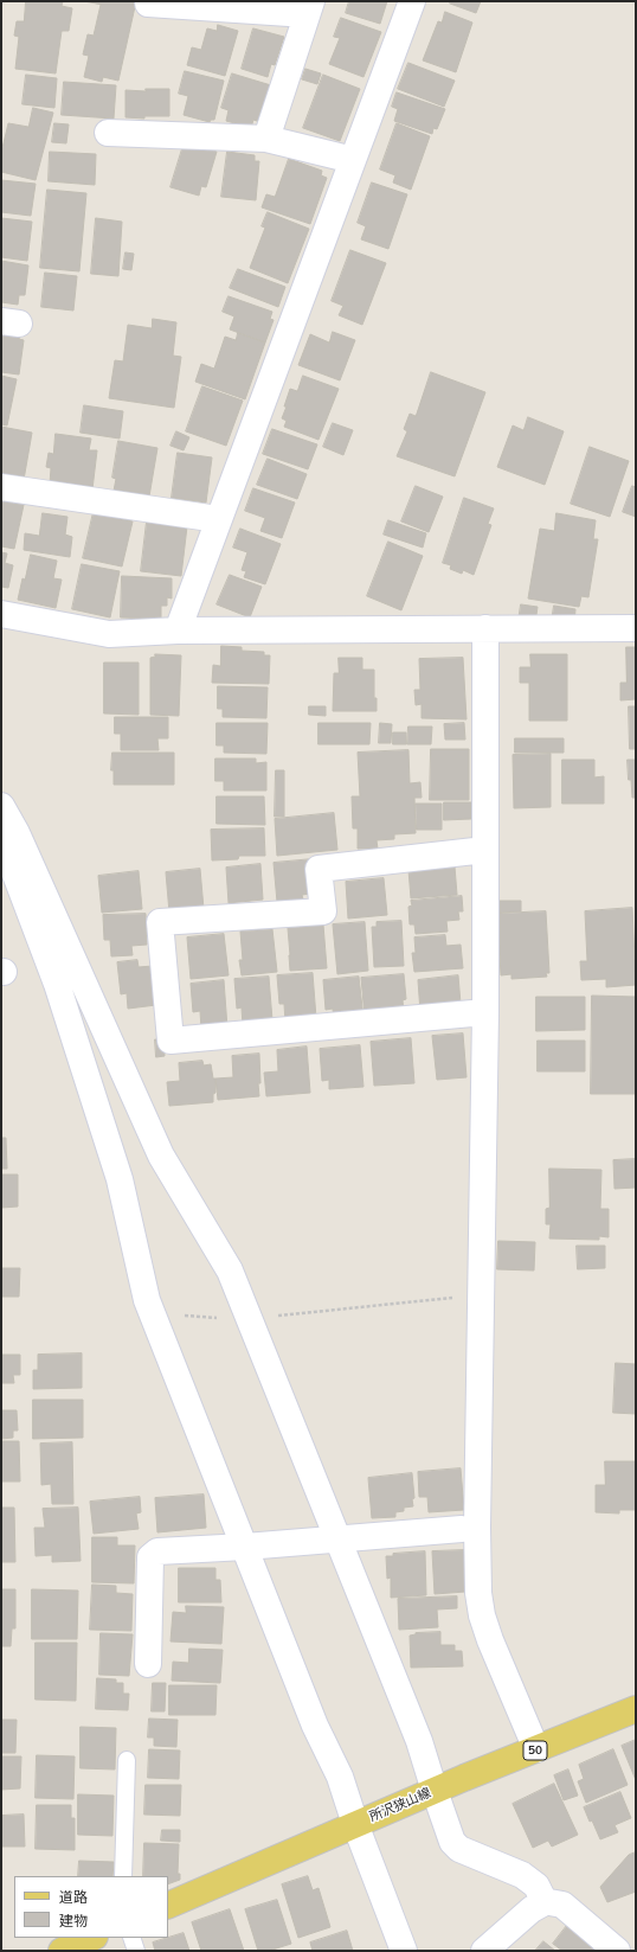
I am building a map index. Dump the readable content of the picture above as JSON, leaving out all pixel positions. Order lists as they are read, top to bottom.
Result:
{
  "streets": {
    "main road": ["50", "所沢狭山線"]
  },
  "legend": ["道路", "建物"]
}
